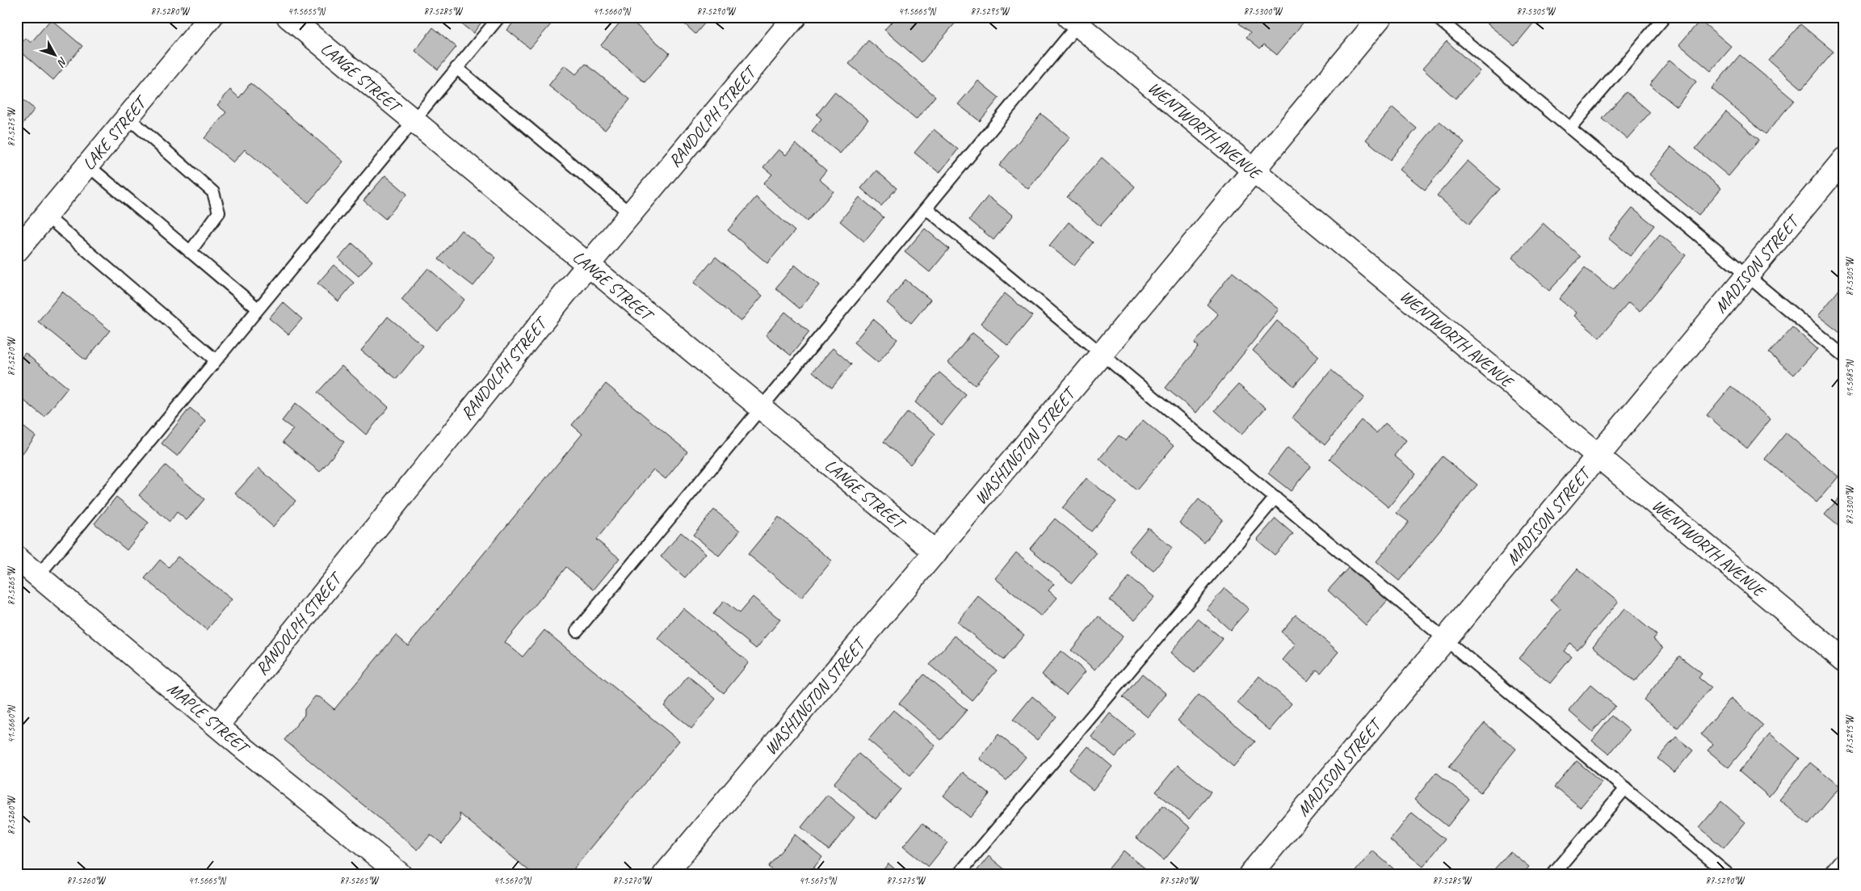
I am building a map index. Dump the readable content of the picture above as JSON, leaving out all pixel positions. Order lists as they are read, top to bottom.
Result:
{
  "streets": {
    "street": [
      "LANGE STREET",
      "RANDOLPH STREET",
      "WENTWORTH AVENUE",
      "LAKE STREET",
      "MADISON STREET",
      "WASHINGTON STREET",
      "MAPLE STREET"
    ]
  },
  "crossings": [
    ["LANGE STREET", "RANDOLPH STREET"],
    ["LANGE STREET", "WASHINGTON STREET"],
    ["RANDOLPH STREET", "MAPLE STREET"],
    ["WENTWORTH AVENUE", "MADISON STREET"],
    ["WENTWORTH AVENUE", "WASHINGTON STREET"]
  ],
  "north": "bottom right",
  "coordinates": [
    "87.5280°W",
    "41.5655°N",
    "87.5285°W",
    "41.5660°N",
    "87.5290°W",
    "41.5665°N",
    "87.5295°W",
    "87.5300°W",
    "87.5305°W",
    "87.5275°W",
    "87.5270°W",
    "41.5685°N",
    "87.5265°W",
    "87.5260°W",
    "41.5670°N",
    "41.5675°N"
  ]
}
